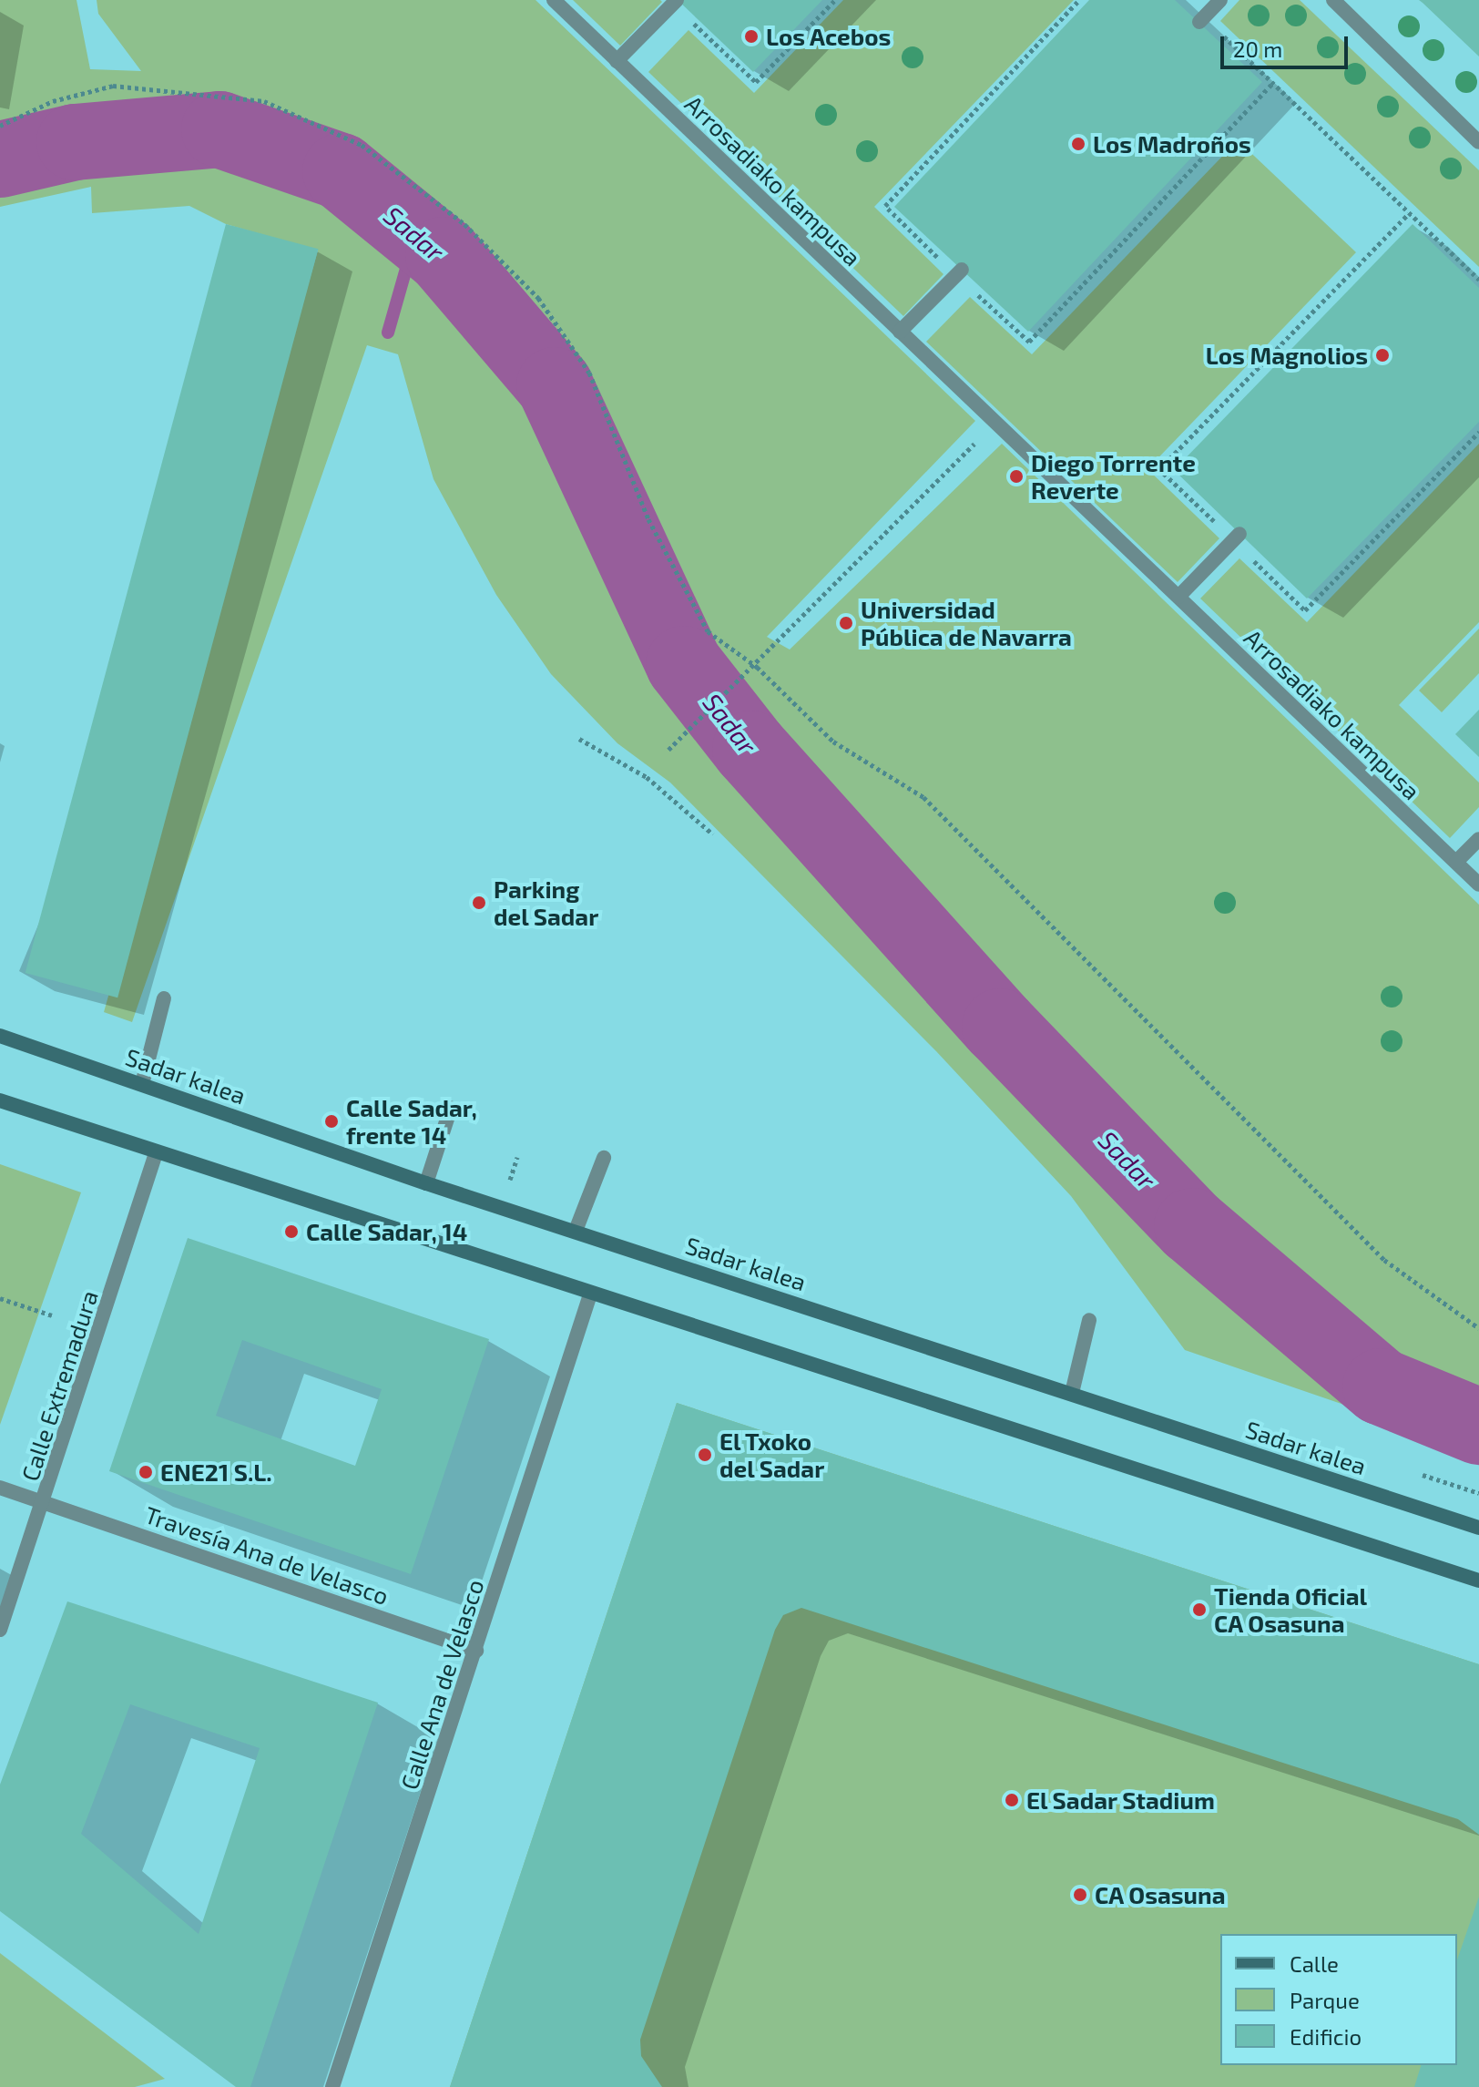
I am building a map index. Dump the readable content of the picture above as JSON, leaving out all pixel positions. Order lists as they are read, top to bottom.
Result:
{
  "streets": {
    "street": [
      "Arrosadiako kampusa",
      "Sadar kalea",
      "Calle Extremadura",
      "Travesía Ana de Velasco",
      "Calle Ana de Velasco"
    ]
  },
  "crossings": [
    ["Calle Extremadura", "Travesía Ana de Velasco"],
    ["Travesía Ana de Velasco", "Calle Ana de Velasco"]
  ],
  "water": ["Sadar"],
  "places": [
    "Los Acebos",
    "Los Madroños",
    "Los Magnolios",
    "Diego Torrente Reverte",
    "Universidad Pública de Navarra",
    "Parking del Sadar",
    "Calle Sadar, frente 14",
    "Calle Sadar, 14",
    "El Txoko del Sadar",
    "ENE21 S.L.",
    "Tienda Oficial CA Osasuna",
    "El Sadar Stadium",
    "CA Osasuna"
  ],
  "legend": ["Calle", "Parque", "Edificio"],
  "scale_bar": "20 m"
}
